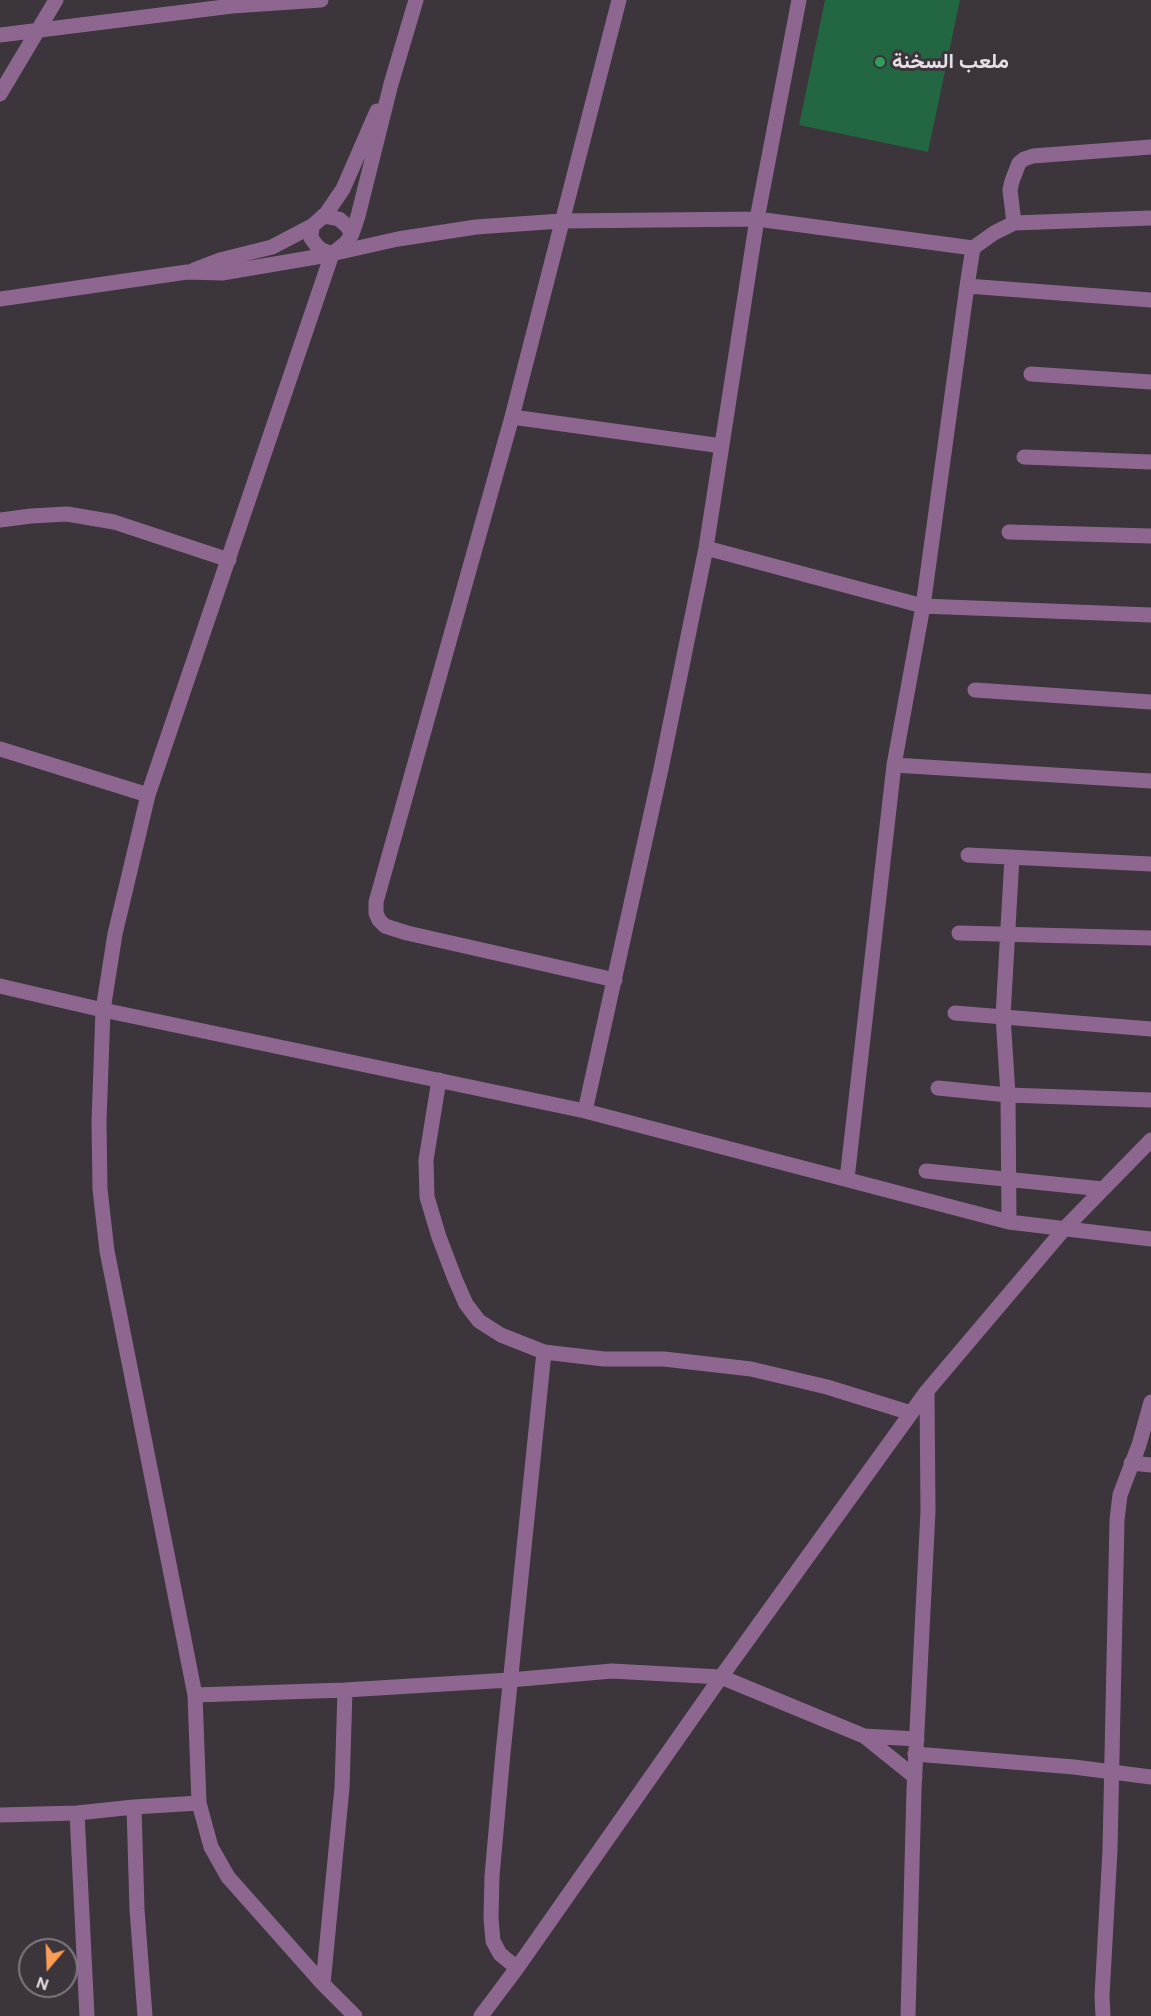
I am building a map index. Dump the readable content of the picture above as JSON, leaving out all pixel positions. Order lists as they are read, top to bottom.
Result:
{
  "places": ["ملعب السخنة"],
  "north": "bottom"
}
